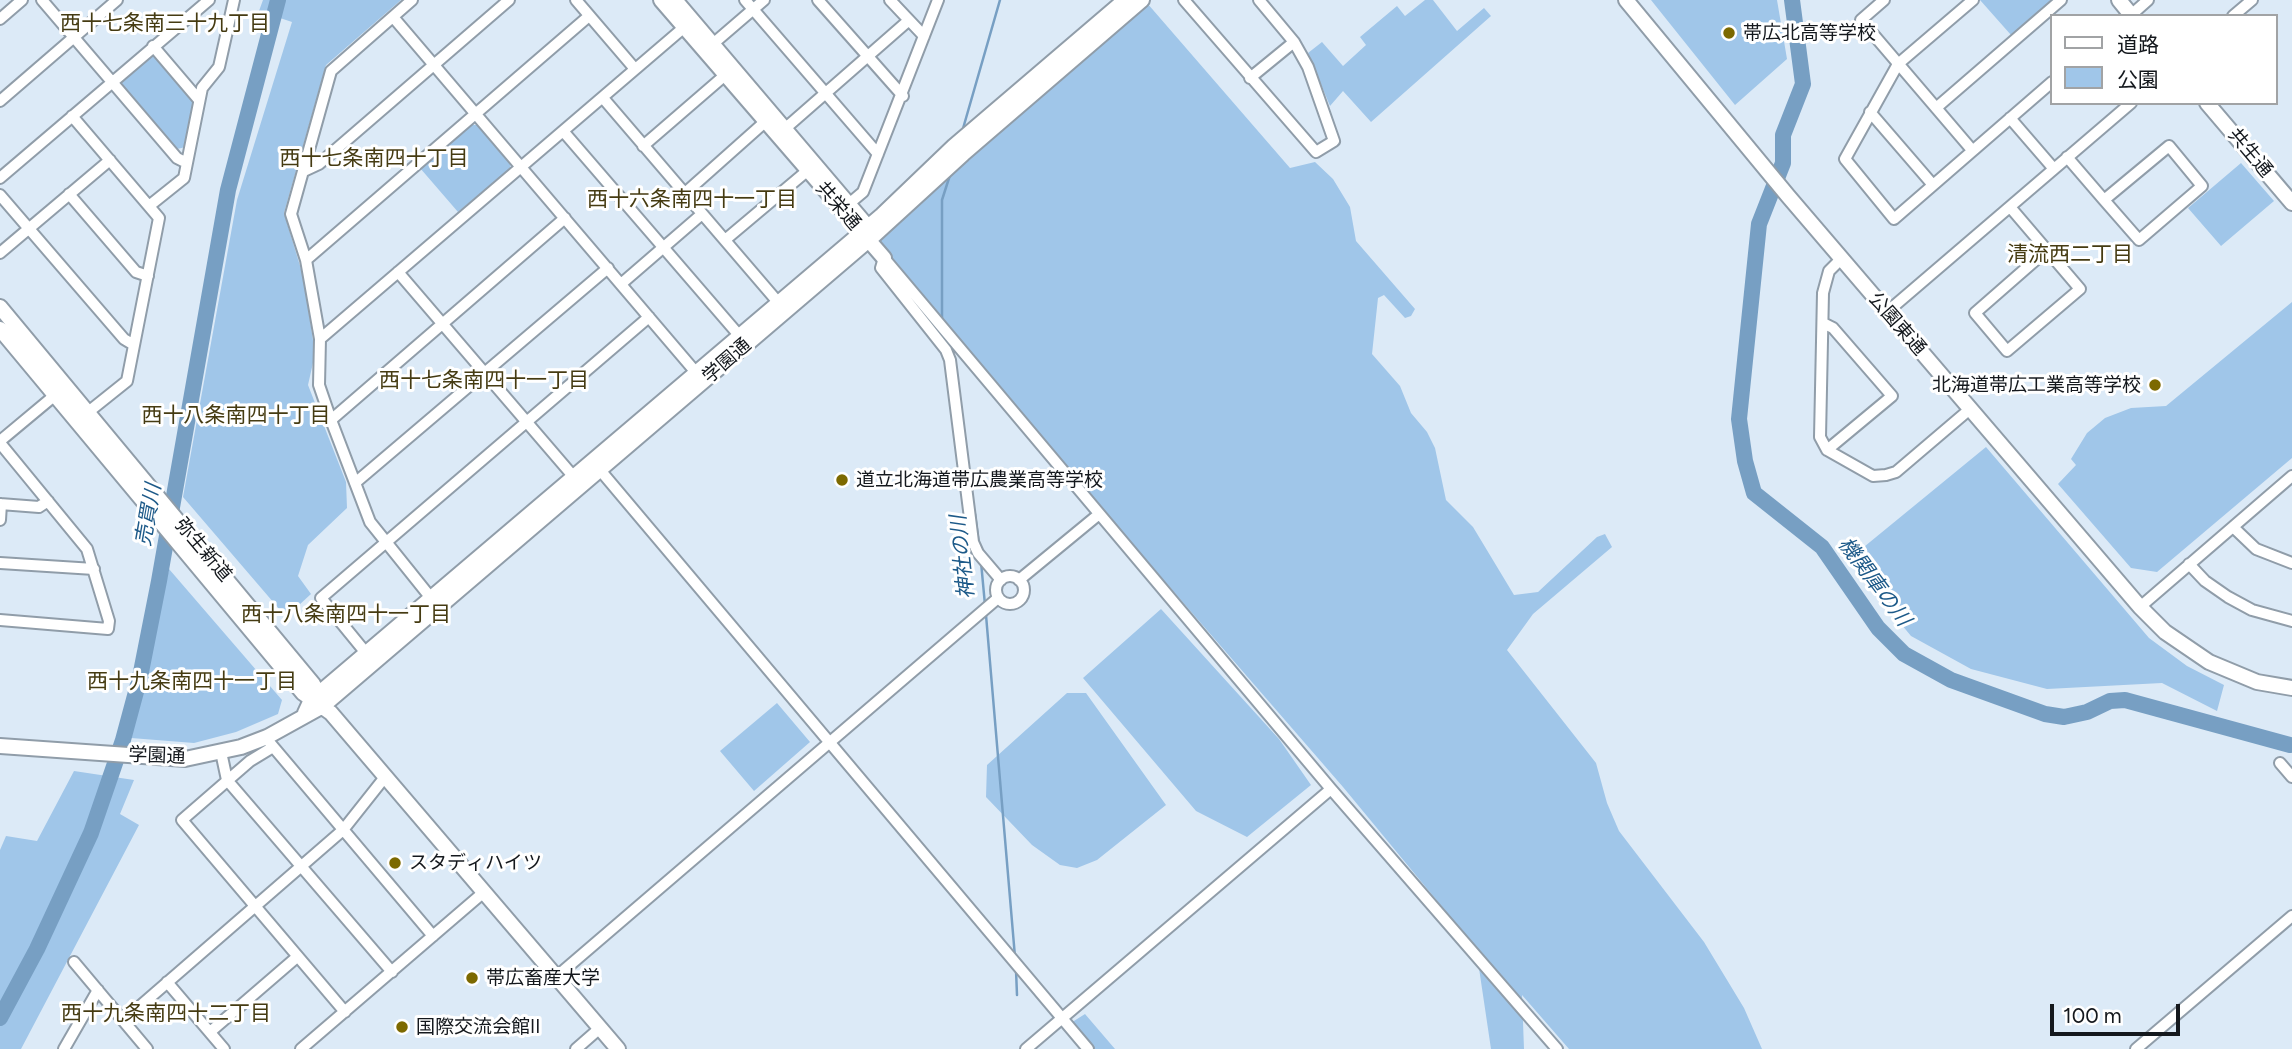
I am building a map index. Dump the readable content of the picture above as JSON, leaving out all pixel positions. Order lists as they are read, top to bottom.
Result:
{
  "streets": {
    "street": [
      "共生通",
      "共栄通",
      "公園東通",
      "学園通",
      "弥生新道"
    ]
  },
  "crossings": [
    ["共栄通", "学園通"],
    ["学園通", "弥生新道"]
  ],
  "districts": [
    "西十七条南三十九丁目",
    "西十七条南四十丁目",
    "西十六条南四十一丁目",
    "清流西二丁目",
    "西十七条南四十一丁目",
    "西十八条南四十丁目",
    "西十八条南四十一丁目",
    "西十九条南四十一丁目",
    "西十九条南四十二丁目"
  ],
  "water": ["売買川", "神社の川", "機関庫の川"],
  "places": [
    "帯広北高等学校",
    "北海道帯広工業高等学校",
    "道立北海道帯広農業高等学校",
    "スタディハイツ",
    "帯広畜産大学",
    "国際交流会館II"
  ],
  "legend": ["道路", "公園"],
  "scale_bar": "100 m"
}
